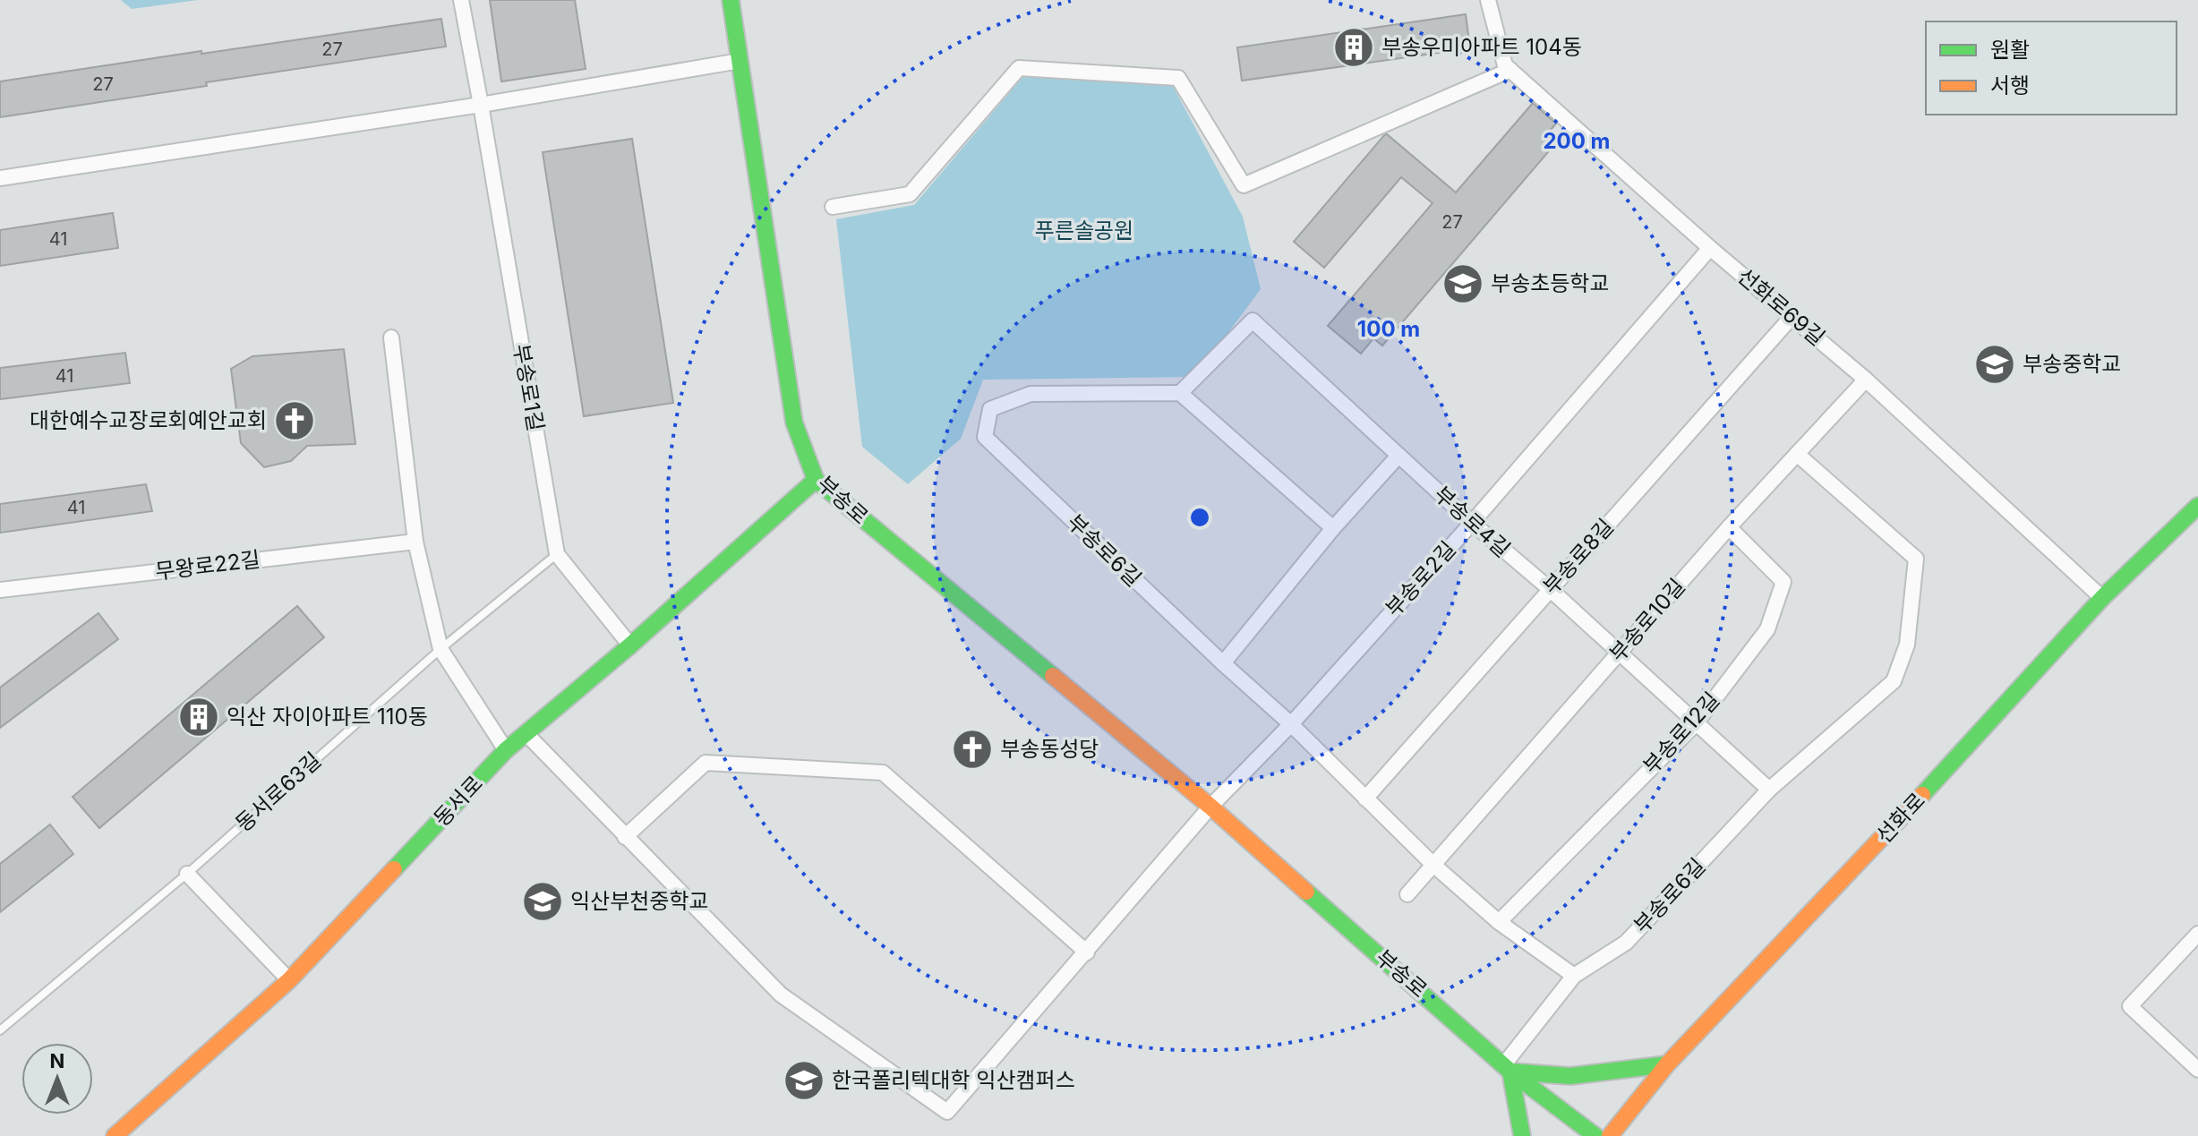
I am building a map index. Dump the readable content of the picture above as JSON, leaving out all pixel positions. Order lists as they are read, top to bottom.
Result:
{
  "streets": {
    "street": [
      "선화로69길",
      "부송로1길",
      "부송로",
      "부송로4길",
      "부송로6길",
      "부송로8길",
      "무왕로22길",
      "부송로2길",
      "부송로10길",
      "부송로12길",
      "동서로",
      "선화로"
    ],
    "lane": ["동서로63길"]
  },
  "crossings": [
    ["선화로69길", "부송로8길"],
    ["선화로69길", "부송로2길"],
    ["선화로69길", "부송로10길"],
    ["선화로69길", "선화로"],
    ["부송로1길", "동서로63길"],
    ["부송로1길", "동서로"],
    ["부송로", "부송로2길"],
    ["부송로", "동서로"],
    ["부송로4길", "부송로6길"],
    ["부송로4길", "부송로8길"],
    ["부송로4길", "부송로2길"],
    ["부송로4길", "부송로10길"],
    ["부송로4길", "부송로12길"],
    ["부송로6길", "부송로8길"],
    ["부송로6길", "부송로2길"],
    ["부송로6길", "부송로10길"],
    ["부송로6길", "부송로12길"],
    ["부송로10길", "부송로12길"]
  ],
  "parks": ["푸른솔공원"],
  "places": {
    "building": ["부송우미아파트 104동", "익산 자이아파트 110동"],
    "school or university": [
      "부송초등학교",
      "부송중학교",
      "익산부천중학교",
      "한국폴리텍대학 익산캠퍼스"
    ],
    "church": ["대한예수교장로회예안교회", "부송동성당"]
  },
  "house_numbers": [
    "27",
    "27",
    "27",
    "41",
    "41",
    "41"
  ],
  "legend": ["원활", "서행"],
  "north": "top",
  "rings": ["200 m", "100 m"]
}
